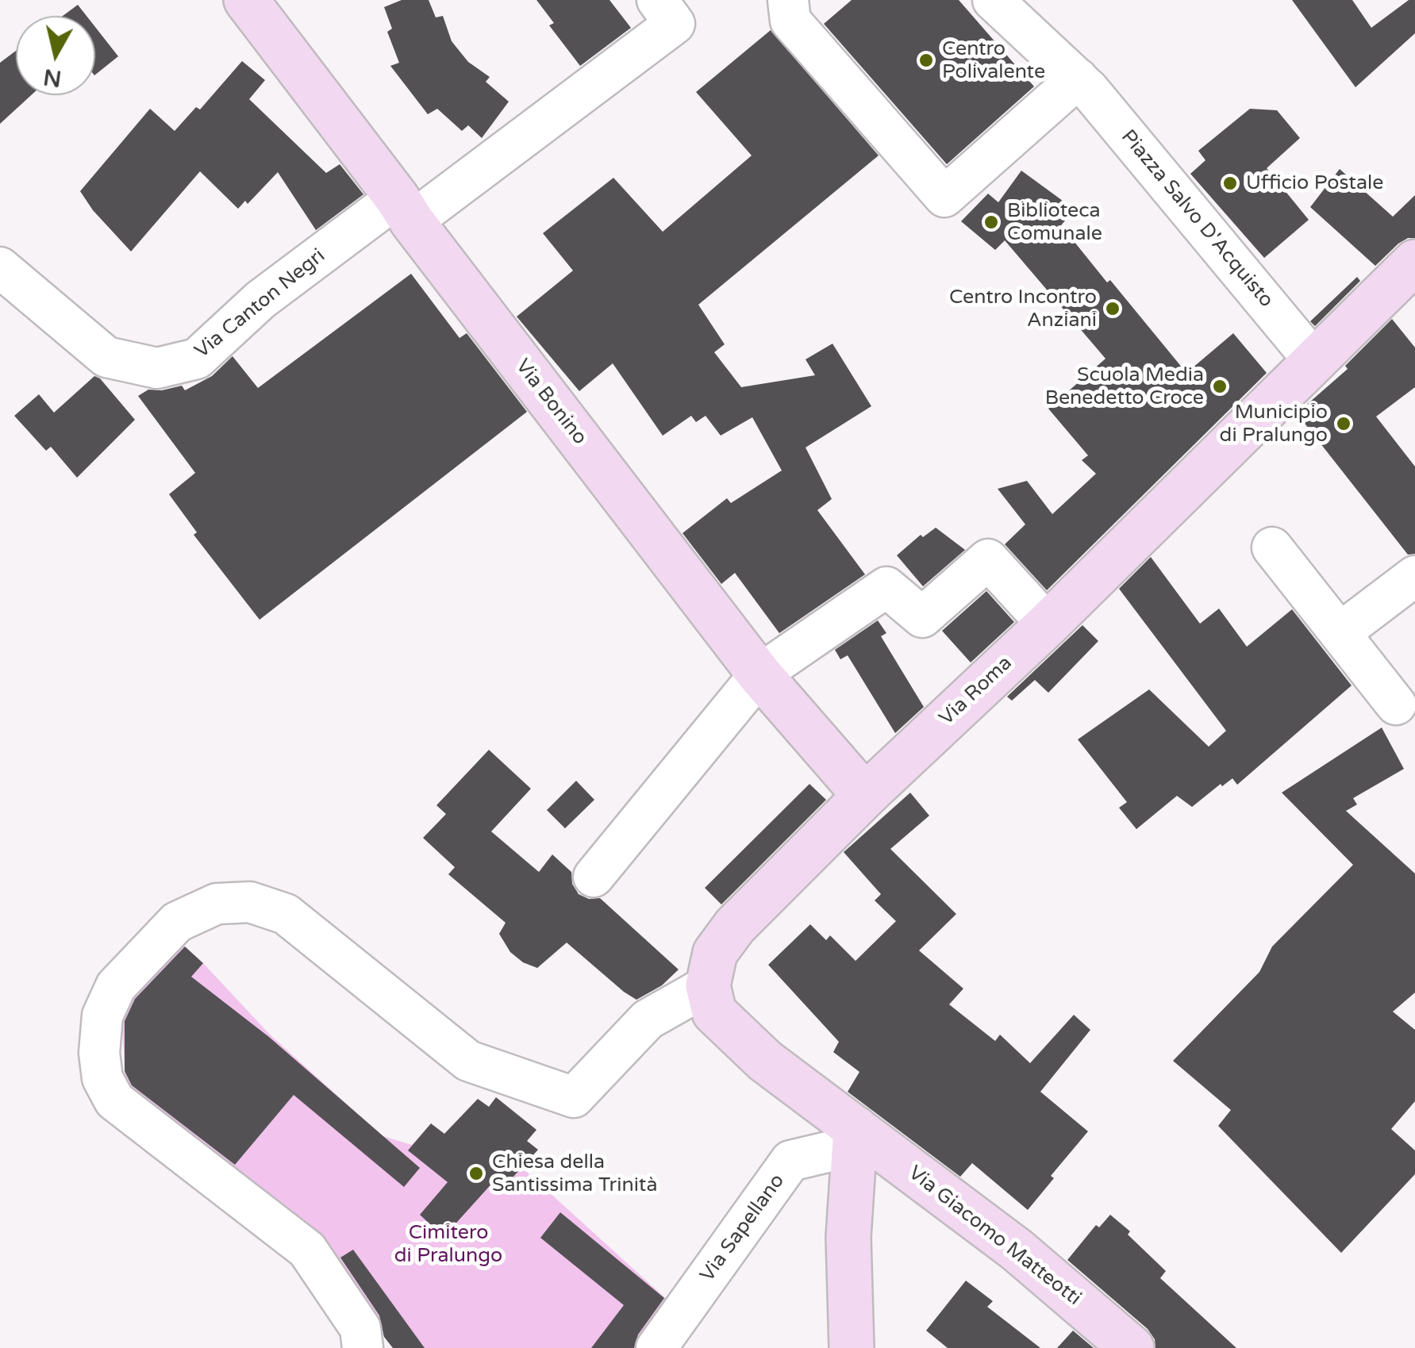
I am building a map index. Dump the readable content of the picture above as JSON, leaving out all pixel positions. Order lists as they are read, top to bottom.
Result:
{
  "streets": {
    "street": [
      "Piazza Salvo D'Acquisto",
      "Via Canton Negri",
      "Via Bonino",
      "Via Roma",
      "Via Sapellano",
      "Via Giacomo Matteotti"
    ]
  },
  "crossings": [
    ["Piazza Salvo D'Acquisto", "Via Roma"],
    ["Via Canton Negri", "Via Bonino"],
    ["Via Bonino", "Via Roma"],
    ["Via Sapellano", "Via Giacomo Matteotti"]
  ],
  "parks": ["Cimitero di Pralungo"],
  "places": [
    "Centro Polivalente",
    "Ufficio Postale",
    "Biblioteca Comunale",
    "Centro Incontro Anziani",
    "Scuola Media Benedetto Croce",
    "Municipio di Pralungo",
    "Chiesa della Santissima Trinità"
  ],
  "north": "bottom"
}
